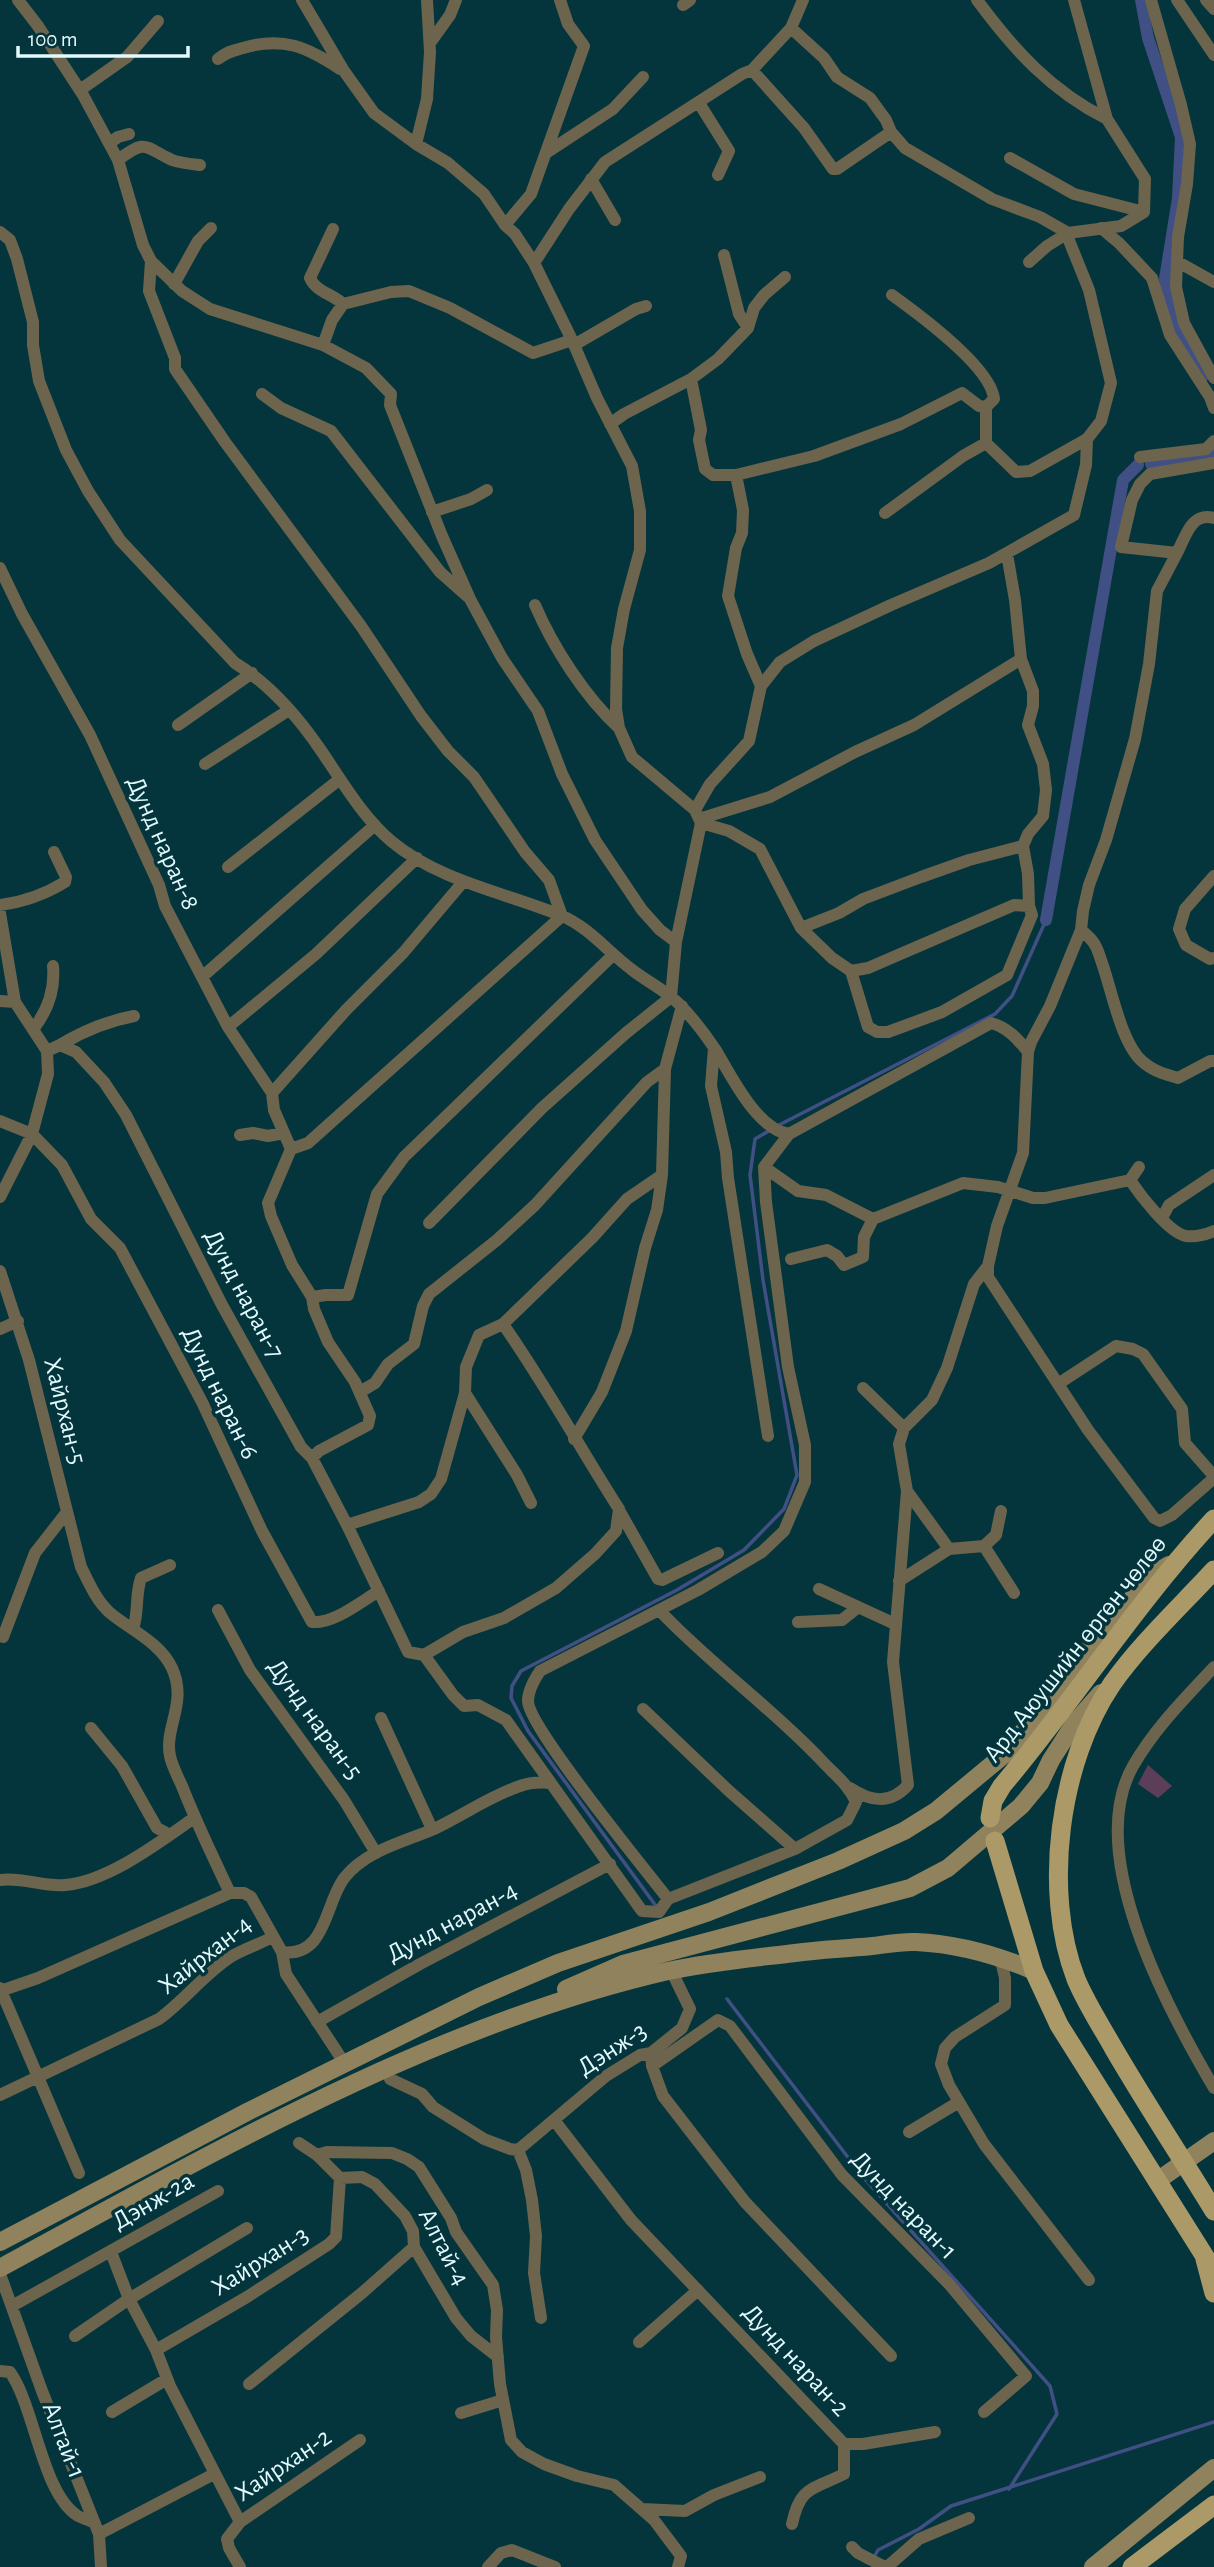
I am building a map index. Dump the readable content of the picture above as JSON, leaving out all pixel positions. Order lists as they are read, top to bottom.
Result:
{
  "streets": {
    "main road": ["Ард Аюушийн өргөн чөлөө"],
    "street": [
      "Дунд наран-8",
      "Дунд наран-7",
      "Дунд наран-6",
      "Хайрхан-5",
      "Дунд наран-5",
      "Дунд наран-4",
      "Хайрхан-4",
      "Дэнж-3",
      "Дэнж-2а",
      "Дунд наран-1",
      "Алтай-4",
      "Хайрхан-3",
      "Дунд наран-2",
      "Алтай-1",
      "Хайрхан-2"
    ]
  },
  "crossings": [
    ["Дунд наран-7", "Дунд наран-6"],
    ["Хайрхан-5", "Хайрхан-4"],
    ["Дэнж-3", "Дунд наран-1"],
    ["Дэнж-3", "Дунд наран-2"],
    ["Алтай-4", "Хайрхан-3"]
  ],
  "scale_bar": "100 m"
}
